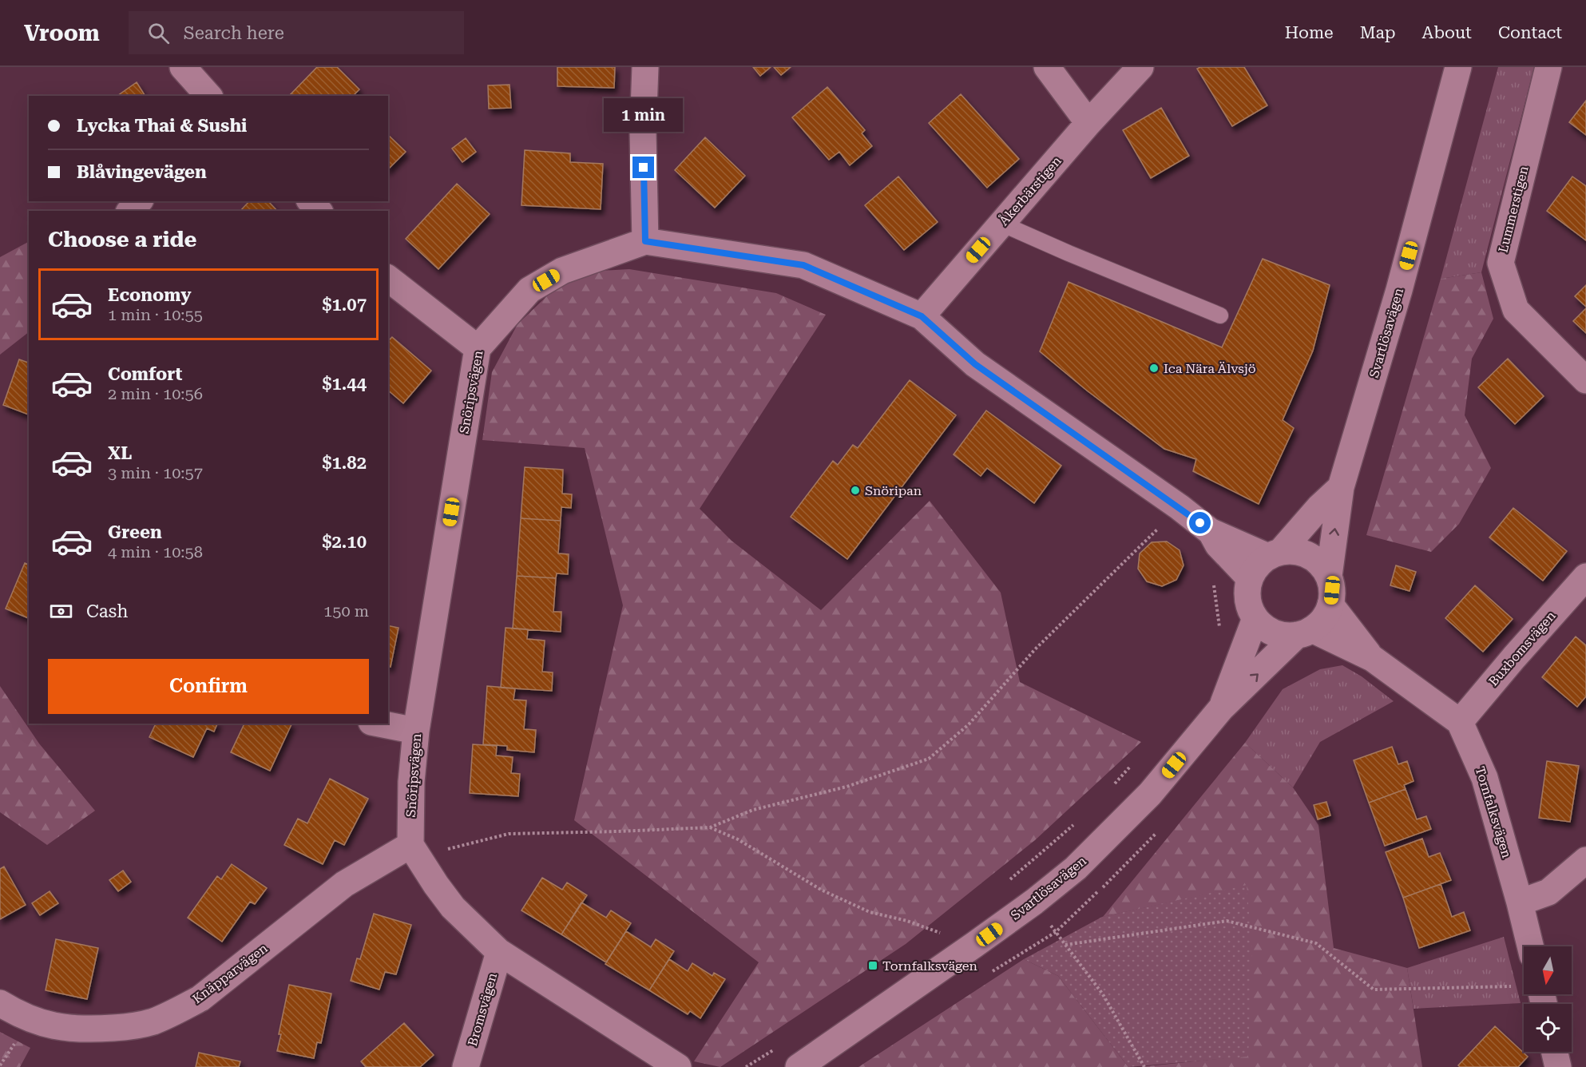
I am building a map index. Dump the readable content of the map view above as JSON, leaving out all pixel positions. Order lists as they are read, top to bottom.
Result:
{
  "streets": {
    "street": [
      "Åkerbärstigen",
      "Lummerstigen",
      "Svartlösavägen",
      "Snöripsvägen",
      "Buxbomsvägen",
      "Tornfalksvägen",
      "Knäpparvägen",
      "Bromsvägen"
    ]
  },
  "crossings": [
    ["Åkerbärstigen", "Snöripsvägen"],
    ["Svartlösavägen", "Snöripsvägen"],
    ["Snöripsvägen", "Knäpparvägen"],
    ["Buxbomsvägen", "Tornfalksvägen"]
  ],
  "places": {
    "other": ["Ica Nära Älvsjö", "Snöripan"],
    "transit": ["Tornfalksvägen"]
  },
  "north": "bottom",
  "page": {
    "header": "Vroom",
    "search": "Search here",
    "nav": [
      "Home",
      "Map",
      "About",
      "Contact"
    ],
    "banner": ["Lycka Thai & Sushi", "Blåvingevägen"],
    "bubble": "1 min",
    "heading": "Choose a ride",
    "list": [
      {
        "name": "Economy",
        "note": "1 min · 10:55",
        "value": "$1.07"
      },
      {
        "name": "Comfort",
        "note": "2 min · 10:56",
        "value": "$1.44"
      },
      {
        "name": "XL",
        "note": "3 min · 10:57",
        "value": "$1.82"
      },
      {
        "name": "Green",
        "note": "4 min · 10:58",
        "value": "$2.10"
      }
    ],
    "pay": ["Cash", "150 m"],
    "buttons": "Confirm"
  }
}
